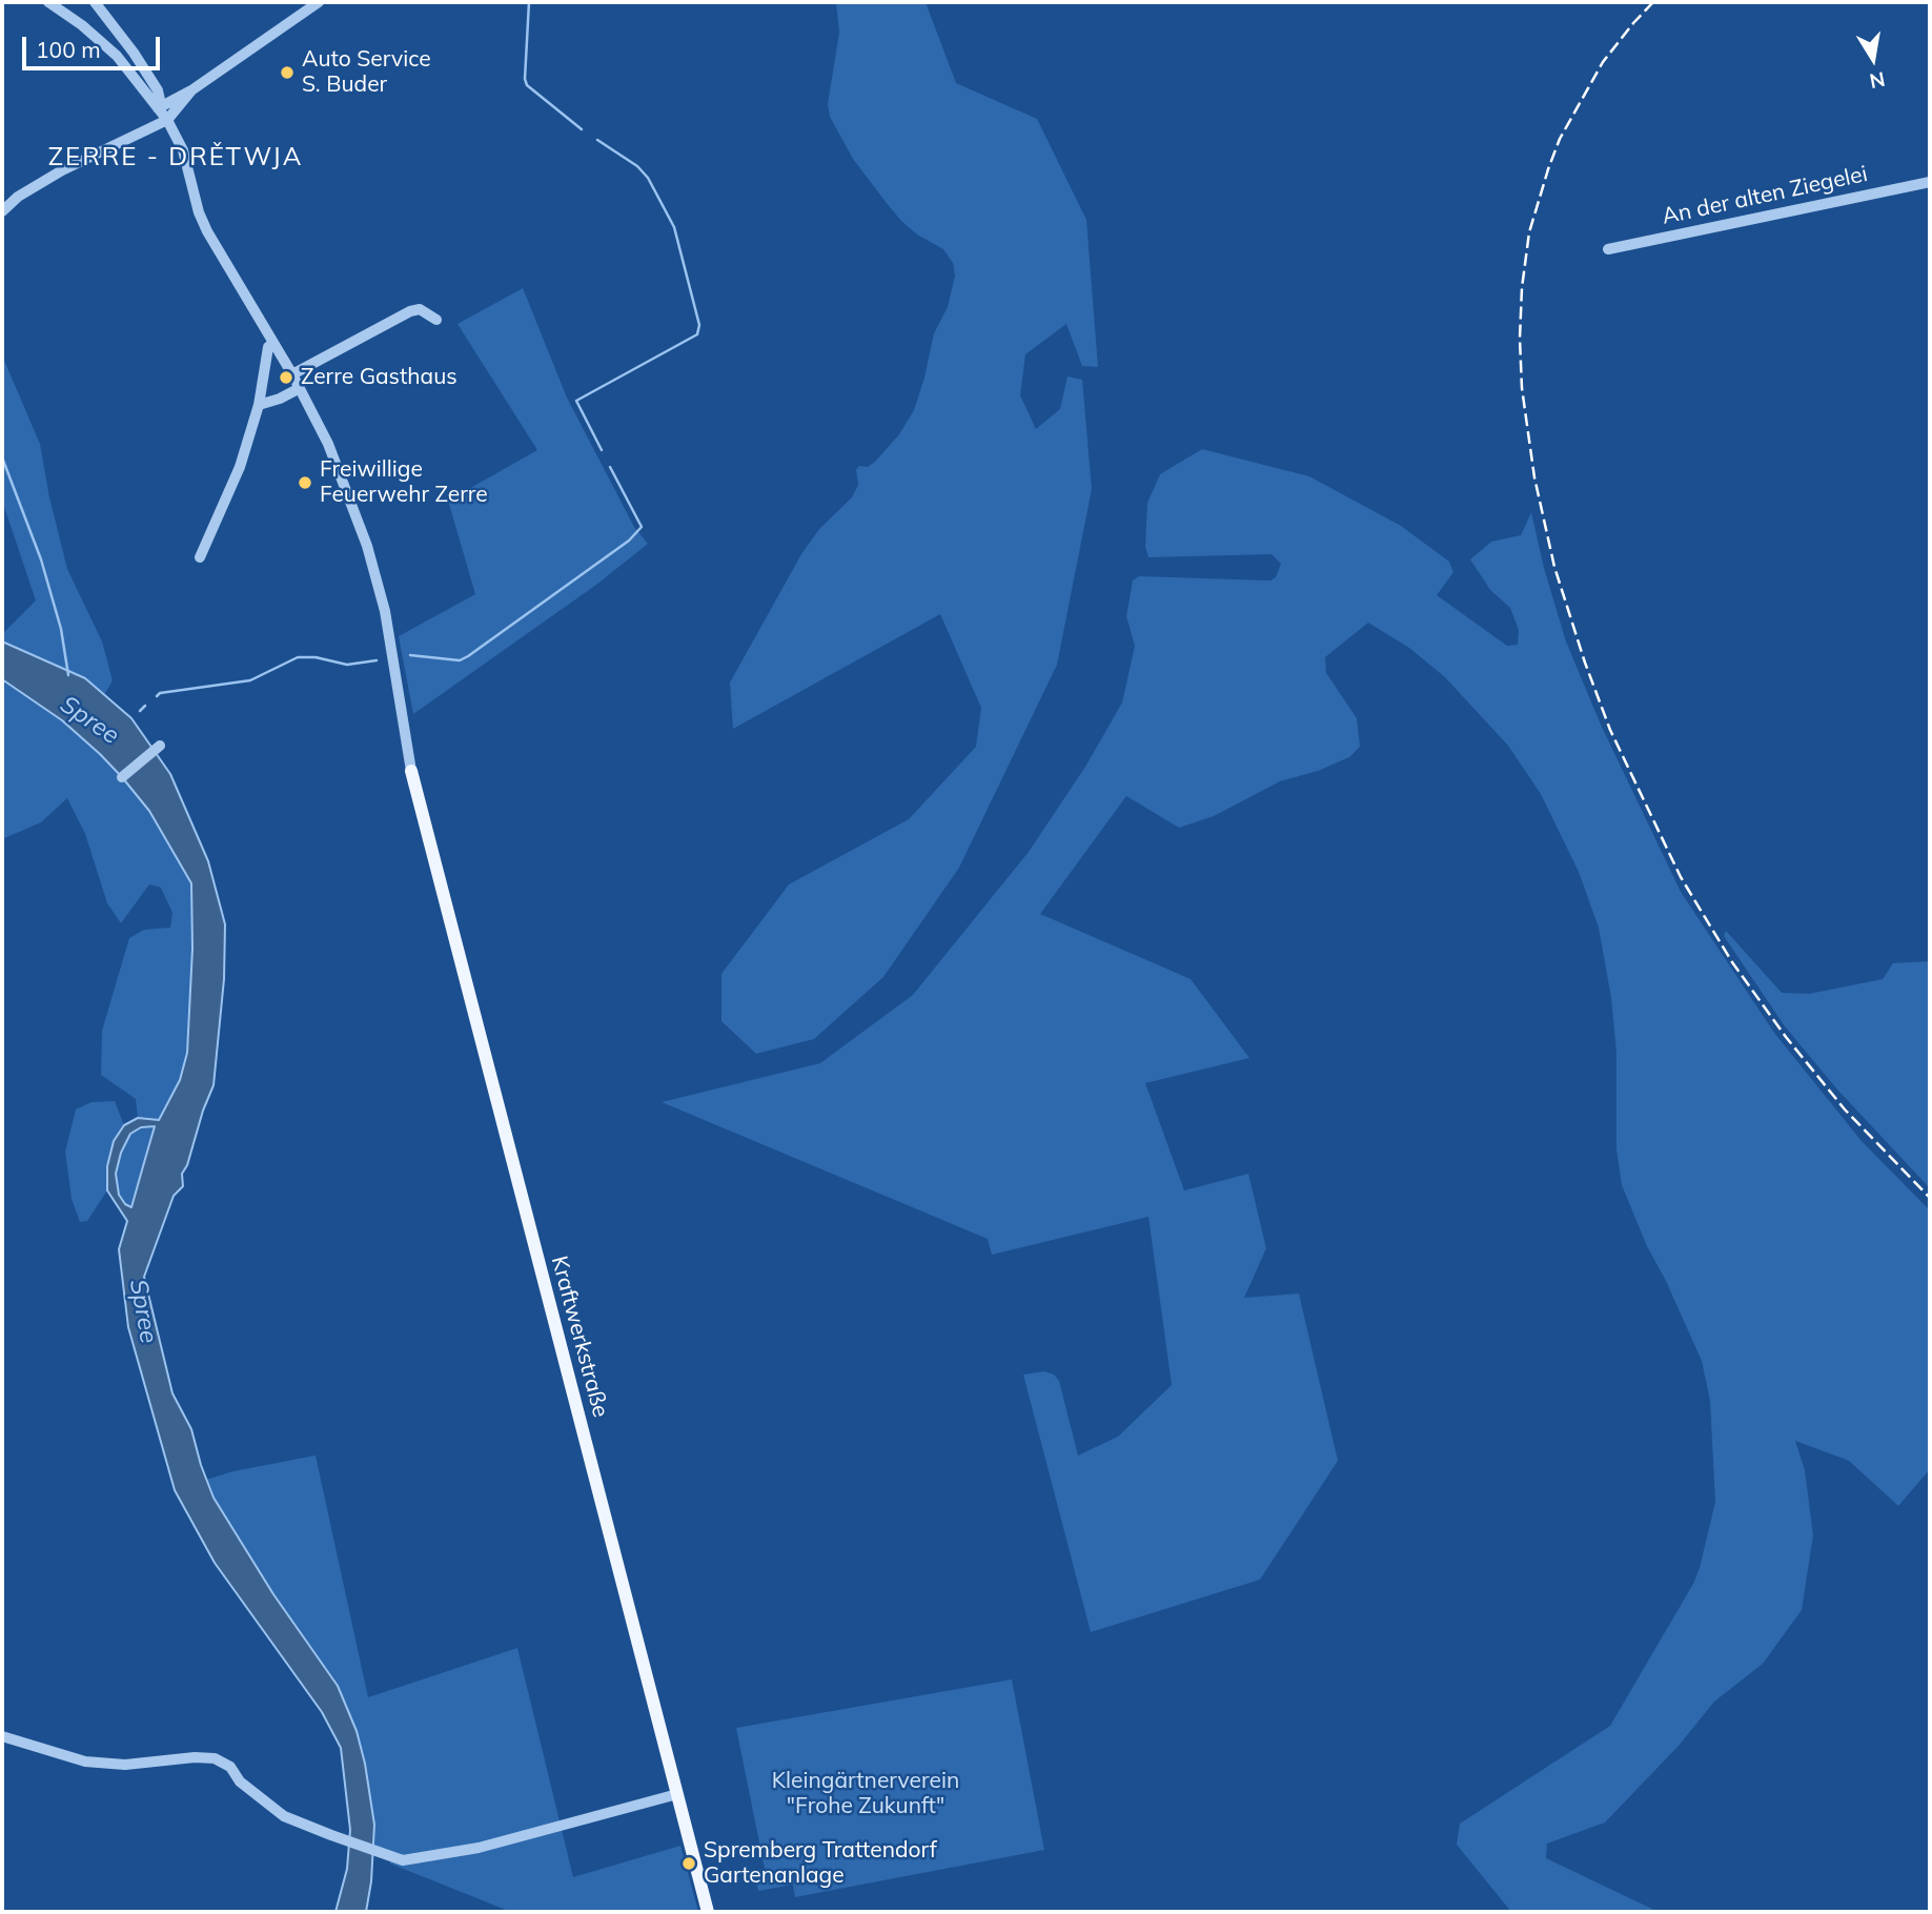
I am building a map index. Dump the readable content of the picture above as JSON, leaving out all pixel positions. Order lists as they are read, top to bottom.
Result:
{
  "streets": {
    "main road": ["Kraftwerkstraße"],
    "street": ["An der alten Ziegelei"]
  },
  "districts": ["ZERRE - DRĚTWJA"],
  "water": ["Spree"],
  "parks": ["Kleingärtnerverein \"Frohe Zukunft\""],
  "places": [
    "Auto Service S. Buder",
    "Zerre Gasthaus",
    "Freiwillige Feuerwehr Zerre",
    "Spremberg Trattendorf Gartenanlage"
  ],
  "scale_bar": "100 m",
  "north": "bottom"
}
